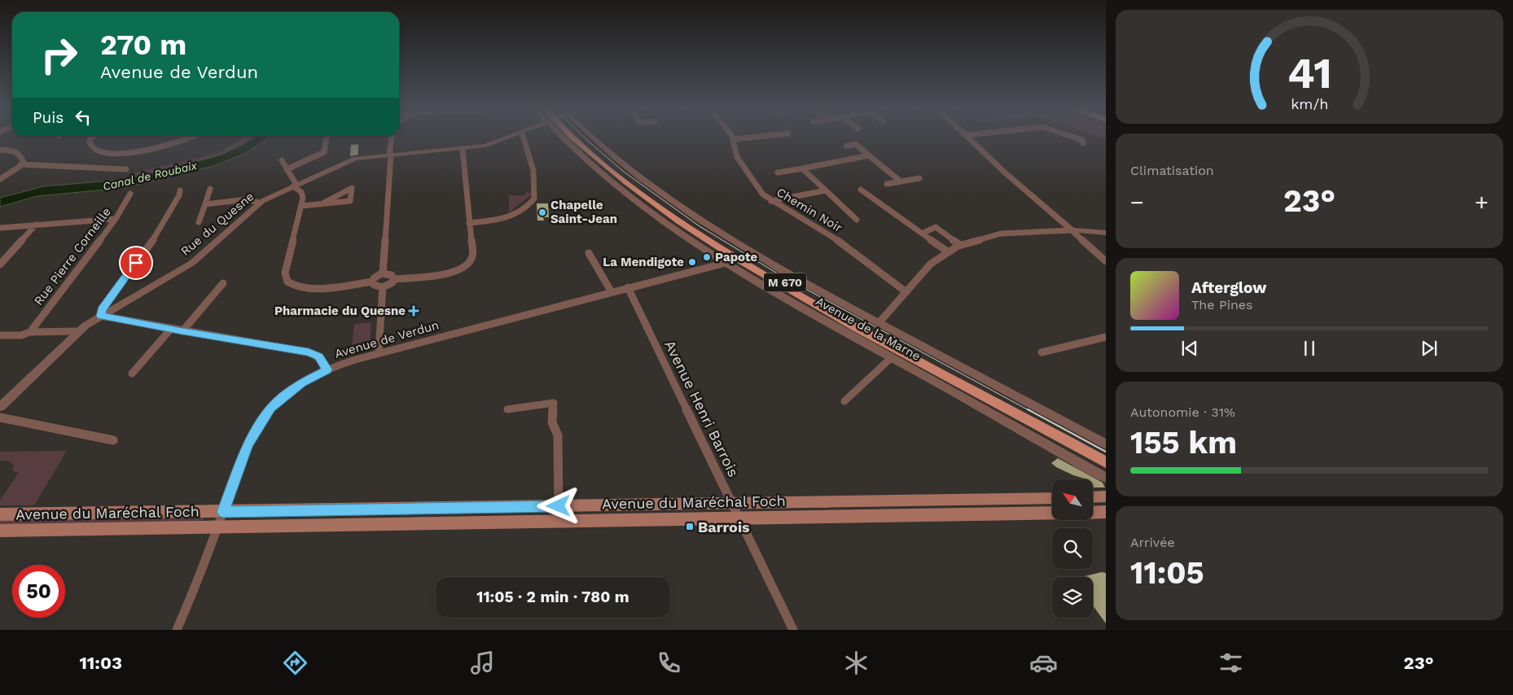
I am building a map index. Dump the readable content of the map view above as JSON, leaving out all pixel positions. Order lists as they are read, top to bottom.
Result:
{
  "streets": {
    "main road": ["M 670", "Avenue de la Marne", "Avenue du Maréchal Foch"],
    "street": [
      "Chemin Noir",
      "Rue du Quesne",
      "Rue Pierre Corneille",
      "Avenue de Verdun",
      "Avenue Henri Barrois"
    ]
  },
  "crossings": [
    ["Avenue de la Marne", "Avenue de Verdun"],
    ["Avenue de Verdun", "Avenue Henri Barrois"],
    ["Avenue de Verdun", "Avenue du Maréchal Foch"],
    ["Avenue Henri Barrois", "Avenue du Maréchal Foch"]
  ],
  "water": ["Canal de Roubaix"],
  "places": {
    "other": ["Chapelle Saint-Jean", "Papote", "La Mendigote"],
    "health": ["Pharmacie du Quesne"],
    "transit": ["Barrois"]
  },
  "north": "top left",
  "page": {
    "turn": ["270 m", "Avenue de Verdun"],
    "then": "Puis",
    "tile": [
      "Climatisation",
      ["Autonomie · 31%", "155 km"],
      ["Arrivée", "11:05"]
    ],
    "heat": ["−", "23°", "+"],
    "song": ["Afterglow", "The Pines"],
    "limit": "50",
    "trip": "11:05 · 2 min · 780 m",
    "tabs": ["11:03", "23°"],
    "gauge": ["41", "km/h"]
  }
}
